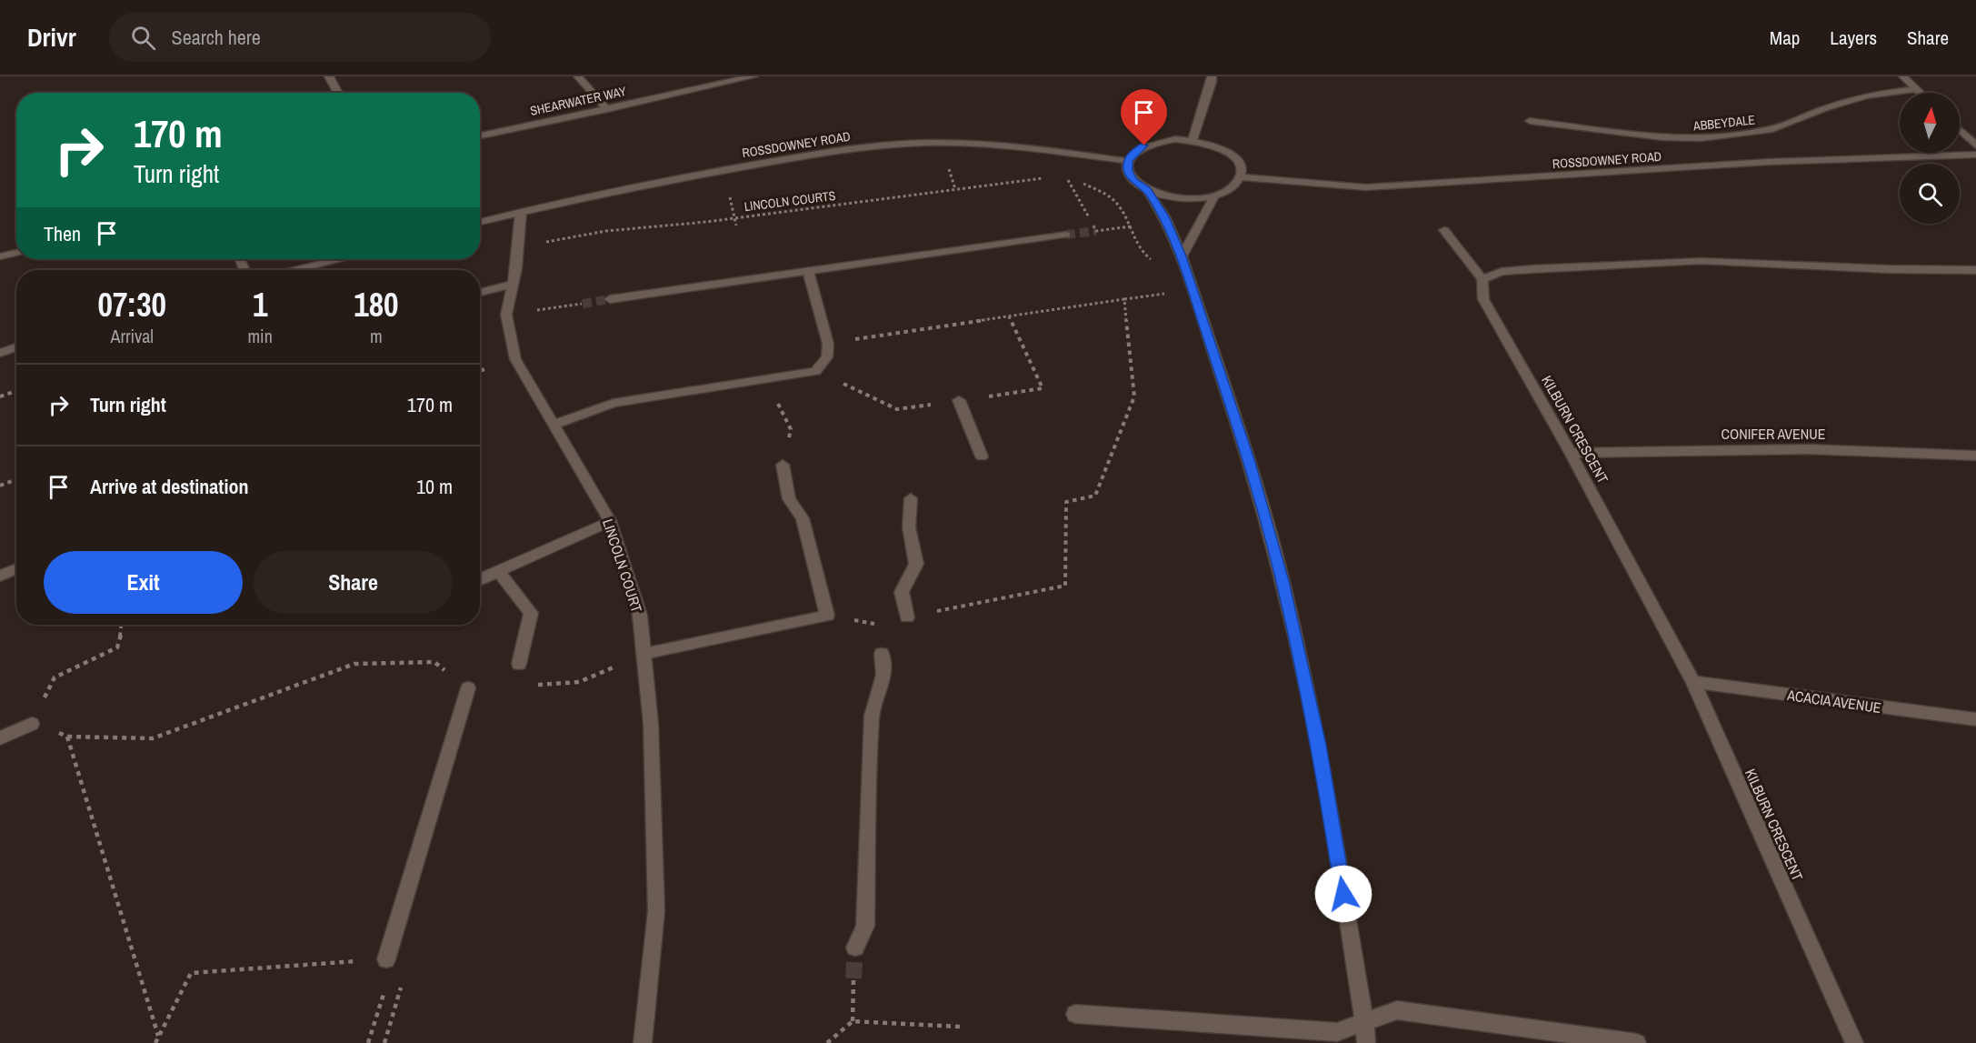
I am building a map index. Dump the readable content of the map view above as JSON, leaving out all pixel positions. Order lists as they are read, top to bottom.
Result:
{
  "streets": {
    "street": [
      "SHEARWATER WAY",
      "ABBEYDALE",
      "ROSSDOWNEY ROAD",
      "KILBURN CRESCENT",
      "CONIFER AVENUE",
      "LINCOLN COURT",
      "ACACIA AVENUE"
    ],
    "path": ["LINCOLN COURTS"]
  },
  "crossings": [
    ["ROSSDOWNEY ROAD", "LINCOLN COURT"],
    ["LINCOLN COURTS", "LINCOLN COURT"],
    ["KILBURN CRESCENT", "CONIFER AVENUE"],
    ["KILBURN CRESCENT", "ACACIA AVENUE"]
  ],
  "north": "top",
  "page": {
    "header": "Drivr",
    "search": "Search here",
    "nav": ["Map", "Layers", "Share"],
    "turn": ["170 m", "Turn right"],
    "then": "Then",
    "eta": [
      "07:30",
      "Arrival",
      "1",
      "min",
      "180",
      "m"
    ],
    "list": [
      {
        "name": "Turn right",
        "value": "170 m"
      },
      {
        "name": "Arrive at destination",
        "value": "10 m"
      }
    ],
    "buttons": ["Exit", "Share"]
  }
}
